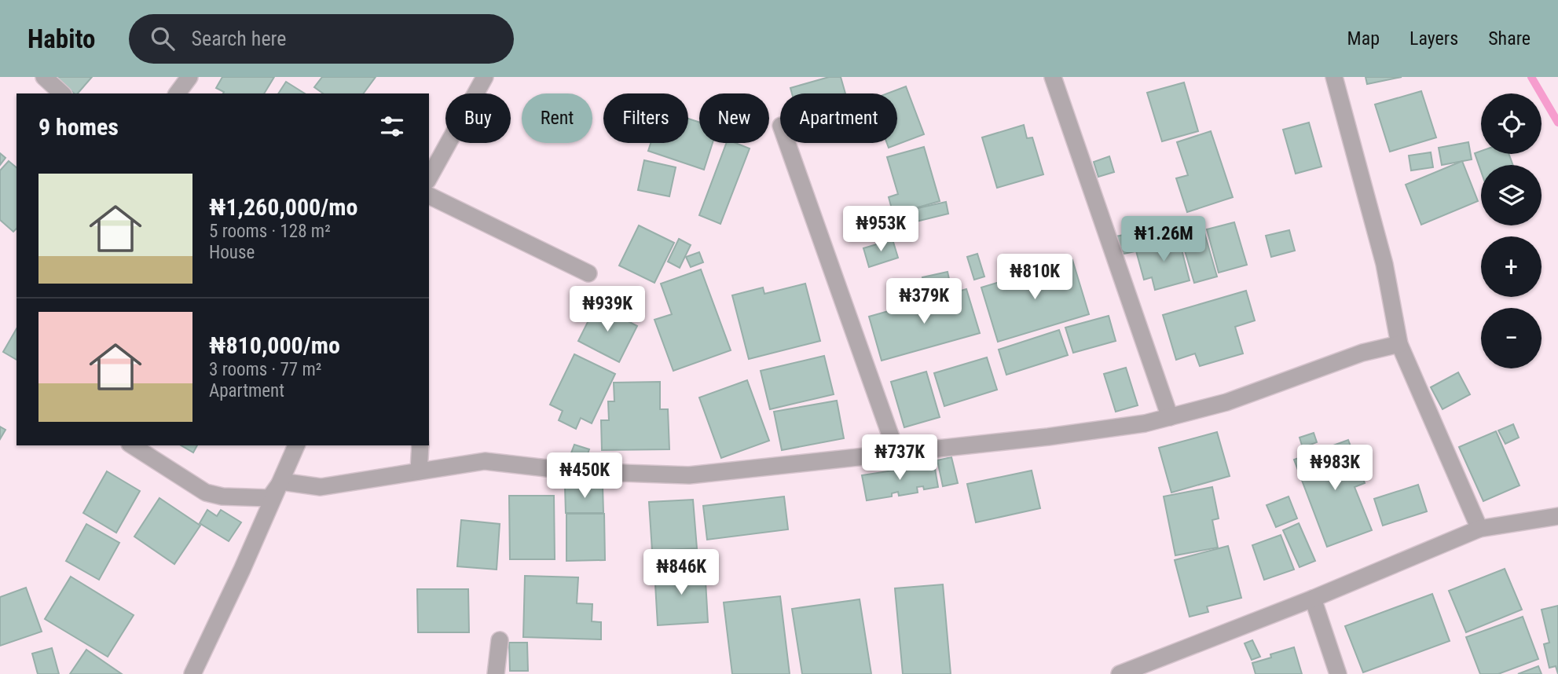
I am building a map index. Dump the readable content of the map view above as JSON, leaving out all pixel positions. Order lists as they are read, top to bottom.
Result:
{
  "page": {
    "header": "Habito",
    "search": "Search here",
    "nav": ["Map", "Layers", "Share"],
    "map_buttons": ["+", "−"],
    "chip": [
      "Buy",
      "Rent",
      "Filters",
      "New",
      "Apartment"
    ],
    "heading": "9 homes",
    "list": [
      {
        "name": "₦1,260,000/mo",
        "note": "5 rooms · 128 m² · House"
      },
      {
        "name": "₦810,000/mo",
        "note": "3 rooms · 77 m² · Apartment"
      }
    ],
    "price": [
      "₦953K",
      "₦1.26M",
      "₦810K",
      "₦379K",
      "₦939K",
      "₦737K",
      "₦983K",
      "₦450K",
      "₦846K"
    ]
  }
}
